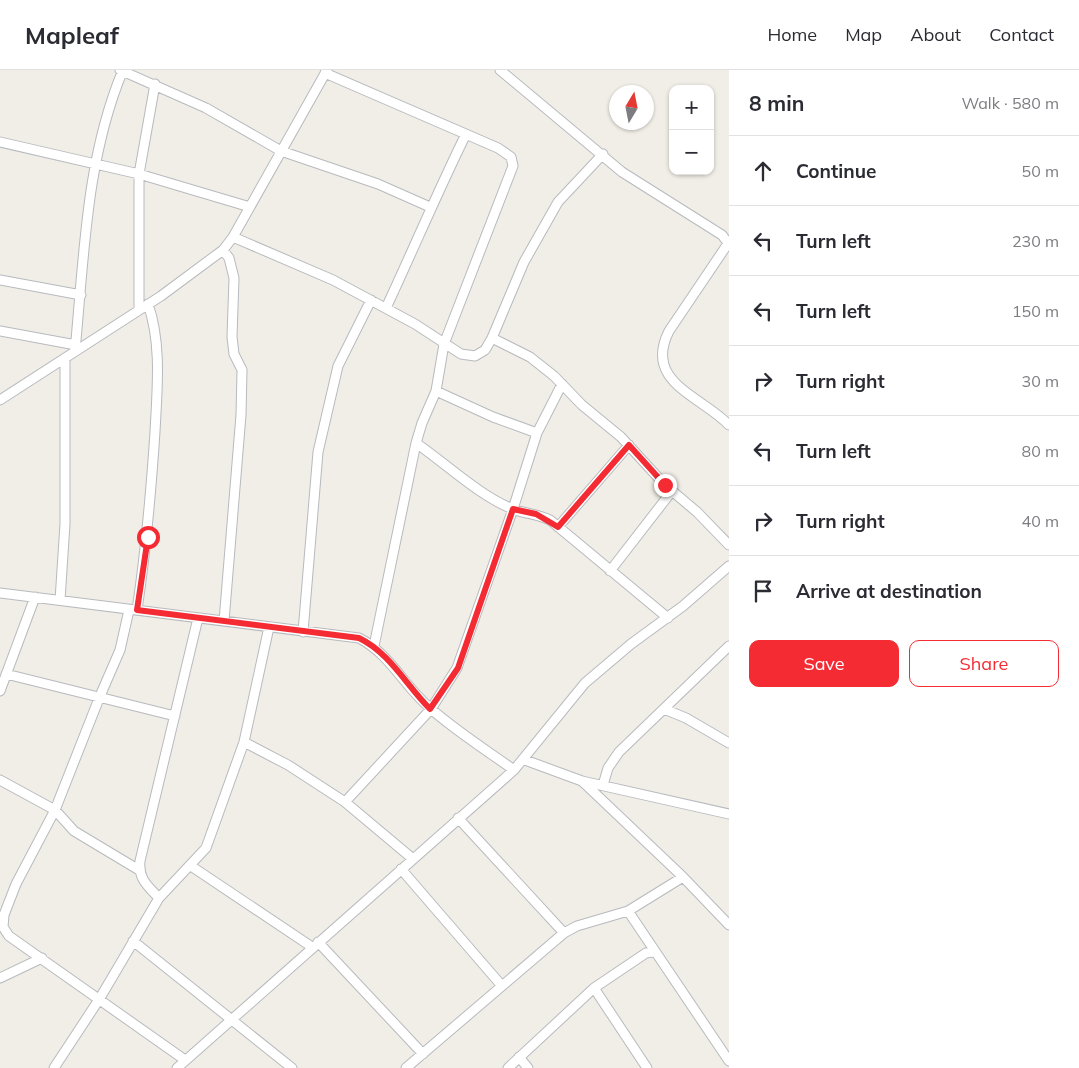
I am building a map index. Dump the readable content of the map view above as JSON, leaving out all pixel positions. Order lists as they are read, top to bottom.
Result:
{
  "north": "top",
  "page": {
    "header": "Mapleaf",
    "nav": [
      "Home",
      "Map",
      "About",
      "Contact"
    ],
    "heading": ["8 min", "Walk · 580 m"],
    "map_buttons": ["+", "−"],
    "list": [
      ["Continue", "50 m"],
      ["Turn left", "230 m"],
      ["Turn left", "150 m"],
      ["Turn right", "30 m"],
      ["Turn left", "80 m"],
      ["Turn right", "40 m"],
      "Arrive at destination"
    ],
    "buttons": ["Save", "Share"]
  }
}
